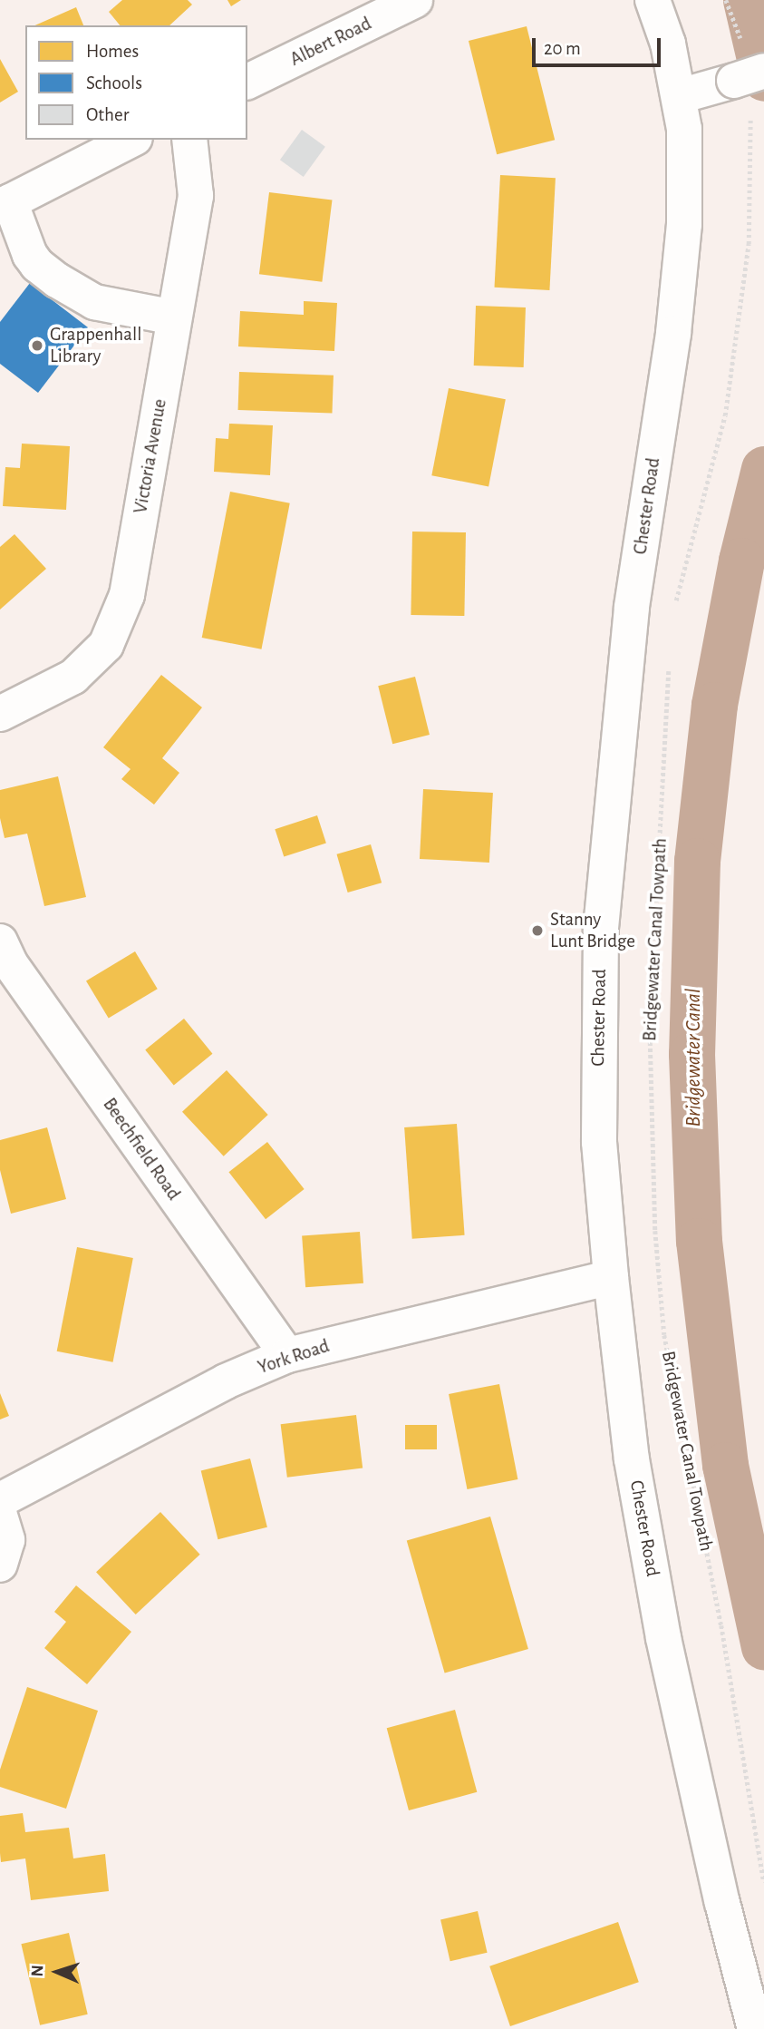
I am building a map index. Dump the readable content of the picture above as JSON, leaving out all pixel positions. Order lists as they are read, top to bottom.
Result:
{
  "streets": {
    "street": [
      "Albert Road",
      "Victoria Avenue",
      "Chester Road",
      "Beechfield Road",
      "York Road"
    ],
    "path": ["Bridgewater Canal Towpath"]
  },
  "crossings": [
    ["Chester Road", "York Road"],
    ["Beechfield Road", "York Road"]
  ],
  "water": ["Bridgewater Canal"],
  "places": ["Grappenhall Library", "Stanny Lunt Bridge"],
  "legend": ["Homes", "Schools", "Other"],
  "scale_bar": "20 m",
  "north": "left"
}
